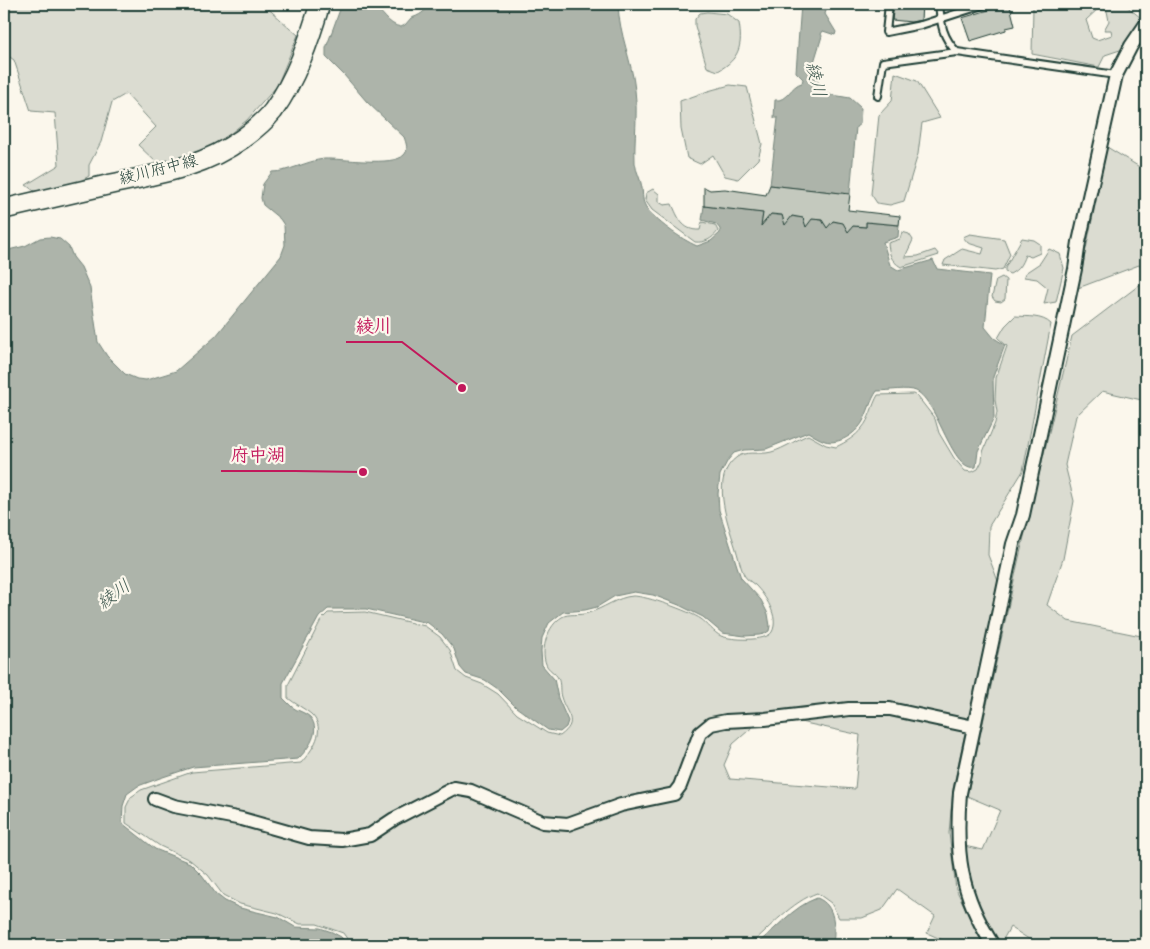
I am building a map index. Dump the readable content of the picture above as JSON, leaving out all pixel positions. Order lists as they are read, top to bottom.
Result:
{
  "streets": {
    "main road": ["綾川府中線"]
  },
  "water": ["綾川"],
  "places": ["綾川", "府中湖"]
}
